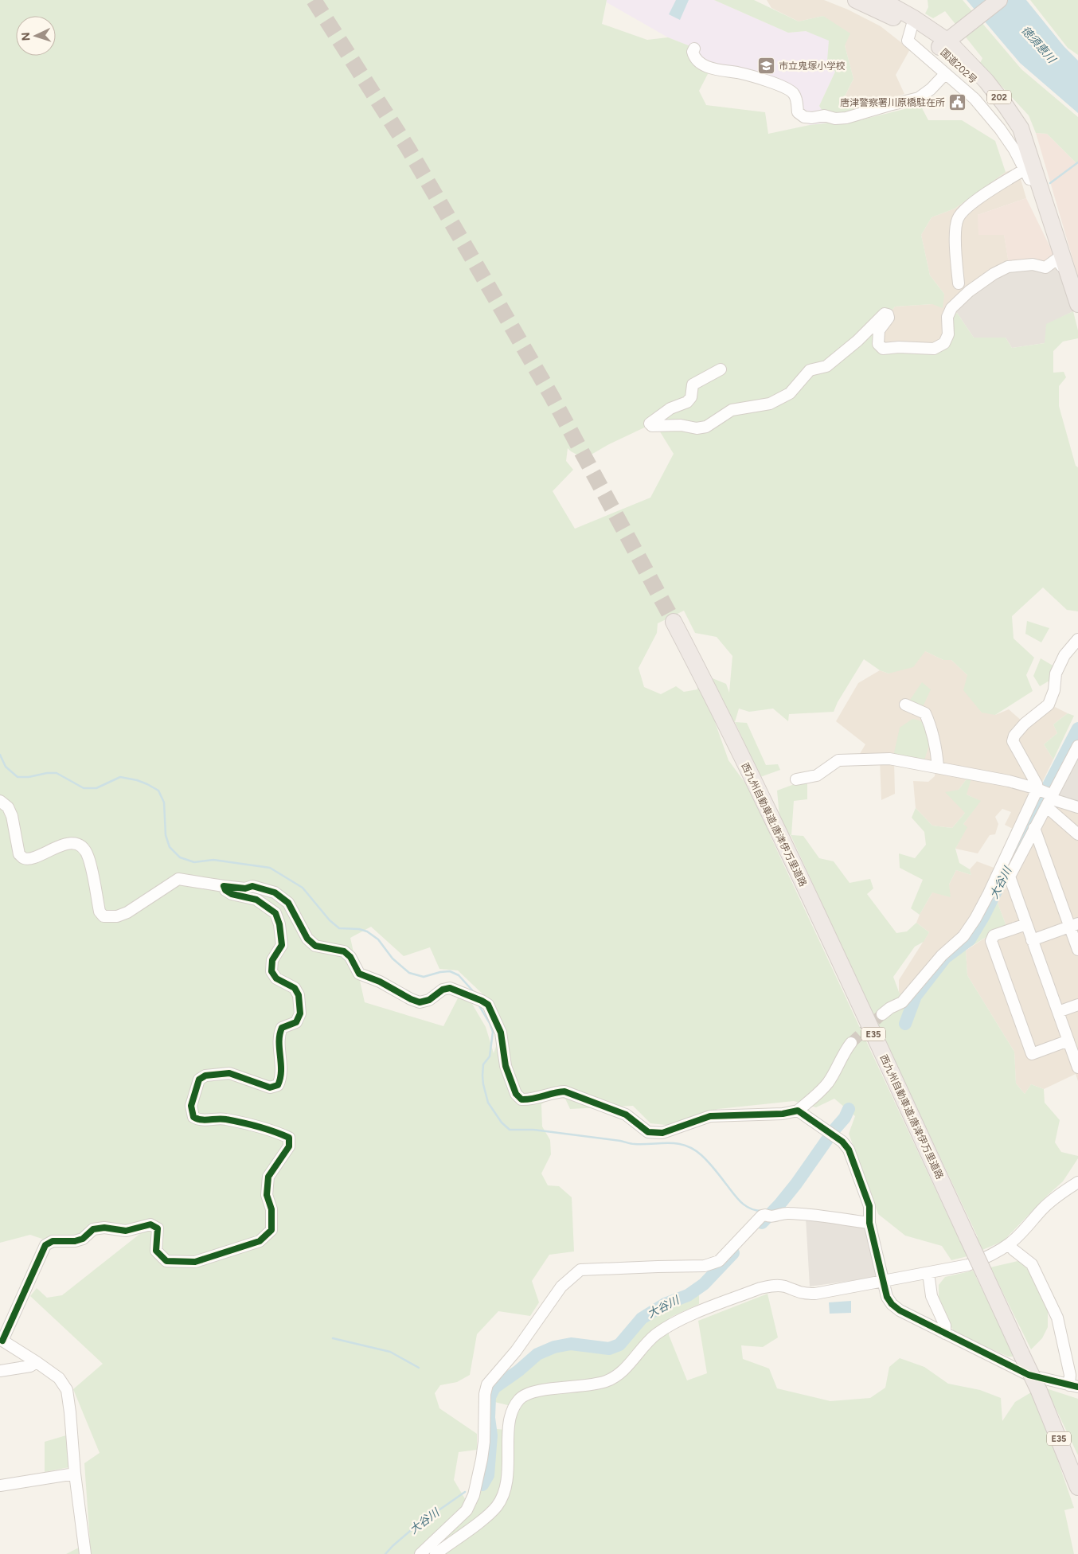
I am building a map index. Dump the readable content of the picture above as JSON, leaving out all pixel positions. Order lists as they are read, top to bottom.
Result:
{
  "streets": {
    "highway": [
      "国道202号",
      "202",
      "西九州自動車道;唐津伊万里道路",
      "E35"
    ]
  },
  "water": ["徳須恵川", "大谷川"],
  "places": {
    "school or university": ["市立鬼塚小学校"],
    "public building": ["唐津警察署川原橋駐在所"]
  },
  "north": "left"
}
